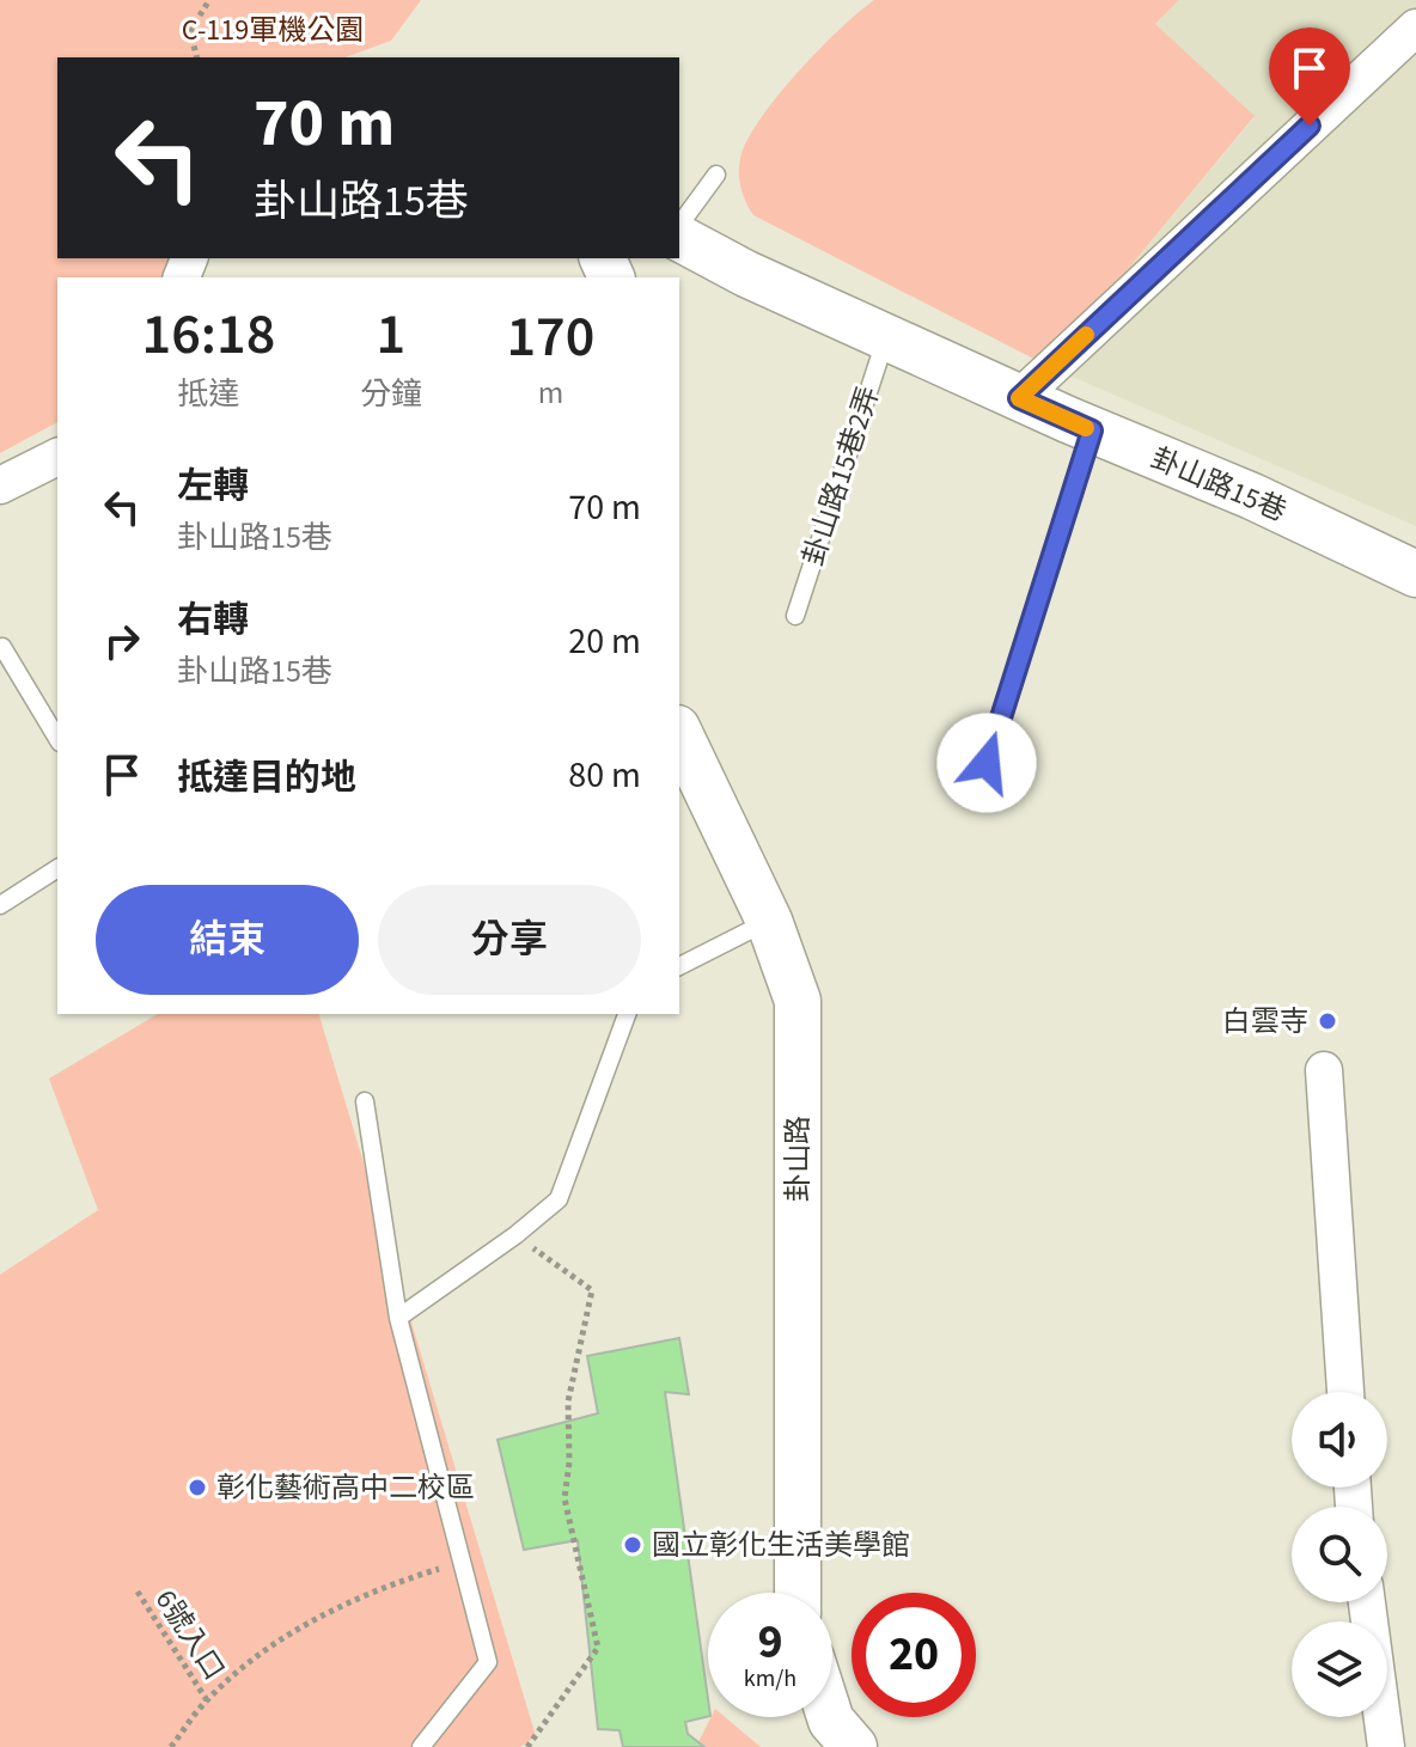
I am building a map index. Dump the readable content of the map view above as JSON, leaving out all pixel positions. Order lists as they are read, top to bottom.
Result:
{
  "streets": {
    "street": ["卦山路15巷", "卦山路"],
    "lane": ["卦山路15巷2弄"],
    "path": ["6號入口"]
  },
  "crossings": [
    ["卦山路15巷2弄", "卦山路15巷"]
  ],
  "parks": ["C-119軍機公園"],
  "places": ["白雲寺", "彰化藝術高中二校區", "國立彰化生活美學館"],
  "page": {
    "turn": ["70 m", "卦山路15巷"],
    "eta": [
      "16:18",
      "抵達",
      "1",
      "分鐘",
      "170",
      "m"
    ],
    "list": [
      {
        "name": "左轉",
        "note": "卦山路15巷",
        "value": "70 m"
      },
      {
        "name": "右轉",
        "note": "卦山路15巷",
        "value": "20 m"
      },
      {
        "name": "抵達目的地",
        "value": "80 m"
      }
    ],
    "buttons": ["結束", "分享"],
    "speed": "9 km/h",
    "limit": "20"
  }
}
